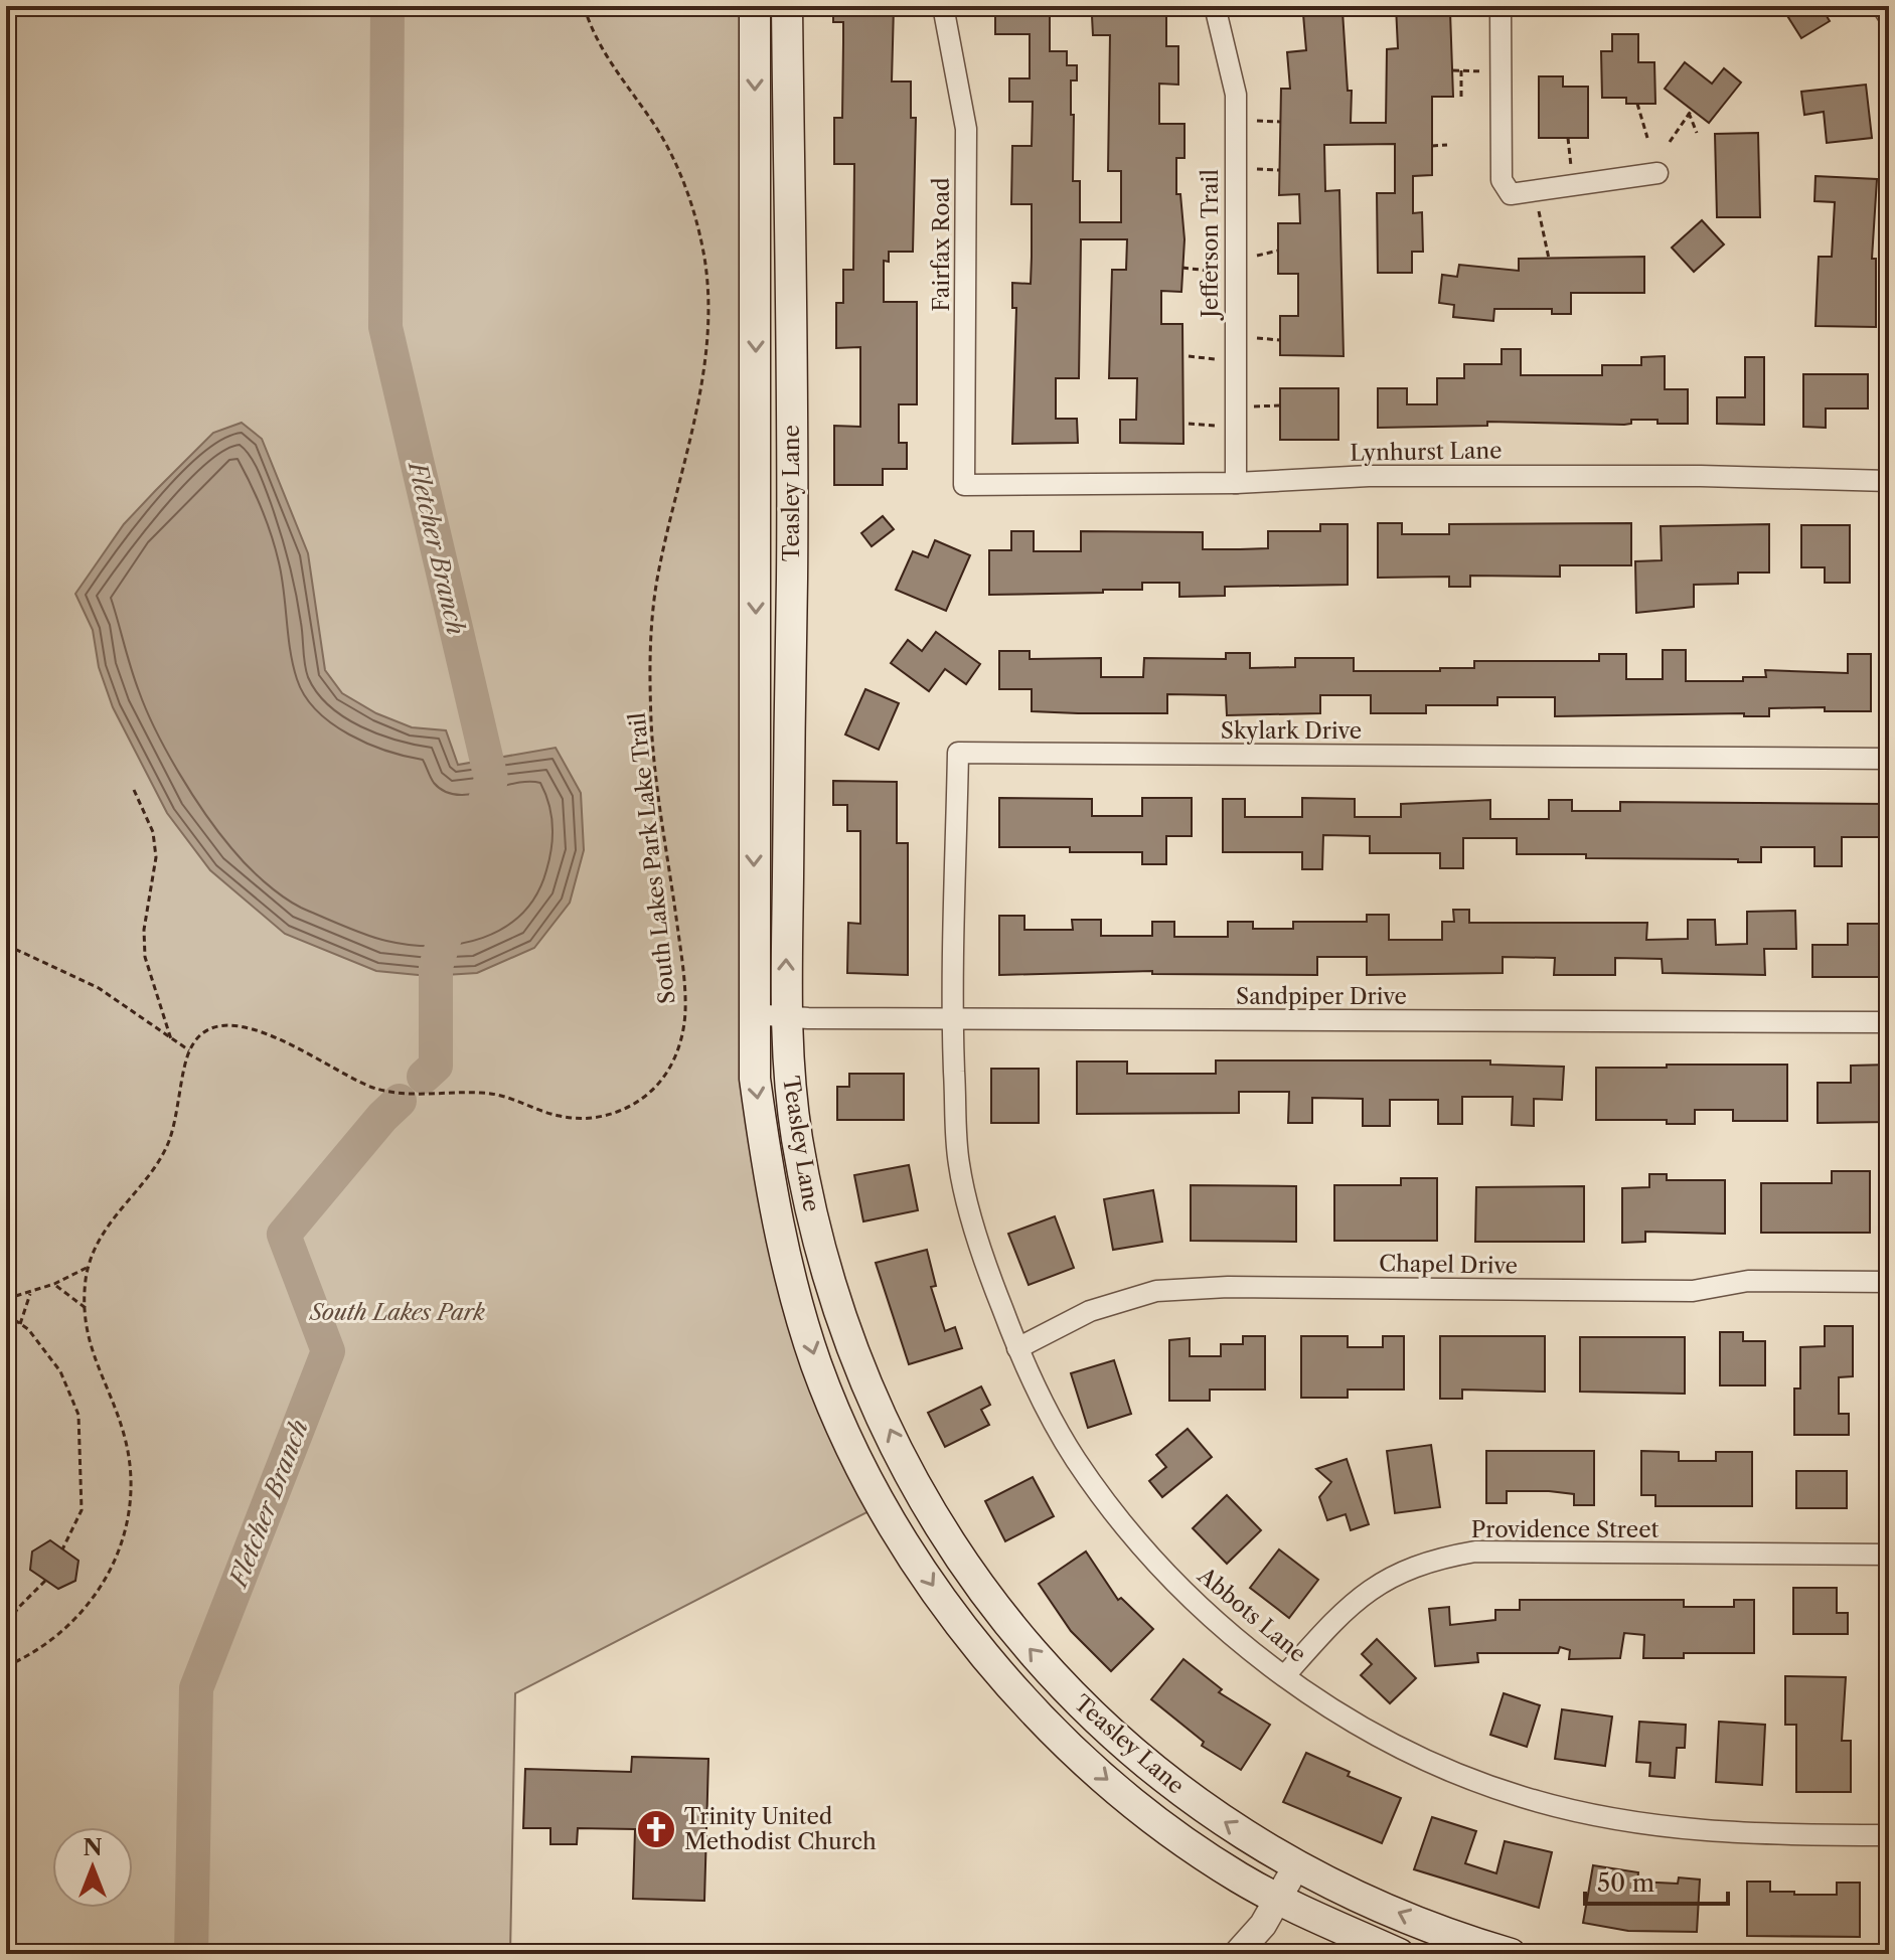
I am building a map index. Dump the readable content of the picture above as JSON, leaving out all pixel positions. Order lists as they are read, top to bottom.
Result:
{
  "streets": {
    "main road": ["Teasley Lane"],
    "street": [
      "Jefferson Trail",
      "Fairfax Road",
      "Lynhurst Lane",
      "Skylark Drive",
      "Sandpiper Drive",
      "Chapel Drive",
      "Providence Street",
      "Abbots Lane"
    ],
    "path": ["South Lakes Park Lake Trail"]
  },
  "crossings": [
    ["Jefferson Trail", "Lynhurst Lane"],
    ["Fairfax Road", "Lynhurst Lane"],
    ["Teasley Lane", "Sandpiper Drive"],
    ["Skylark Drive", "Sandpiper Drive"],
    ["Skylark Drive", "Abbots Lane"],
    ["Sandpiper Drive", "Abbots Lane"],
    ["Chapel Drive", "Abbots Lane"],
    ["Providence Street", "Abbots Lane"]
  ],
  "water": ["Fletcher Branch"],
  "parks": ["South Lakes Park"],
  "places": {
    "church": ["Trinity United Methodist Church"]
  },
  "scale_bar": "50 m",
  "north": "top"
}
